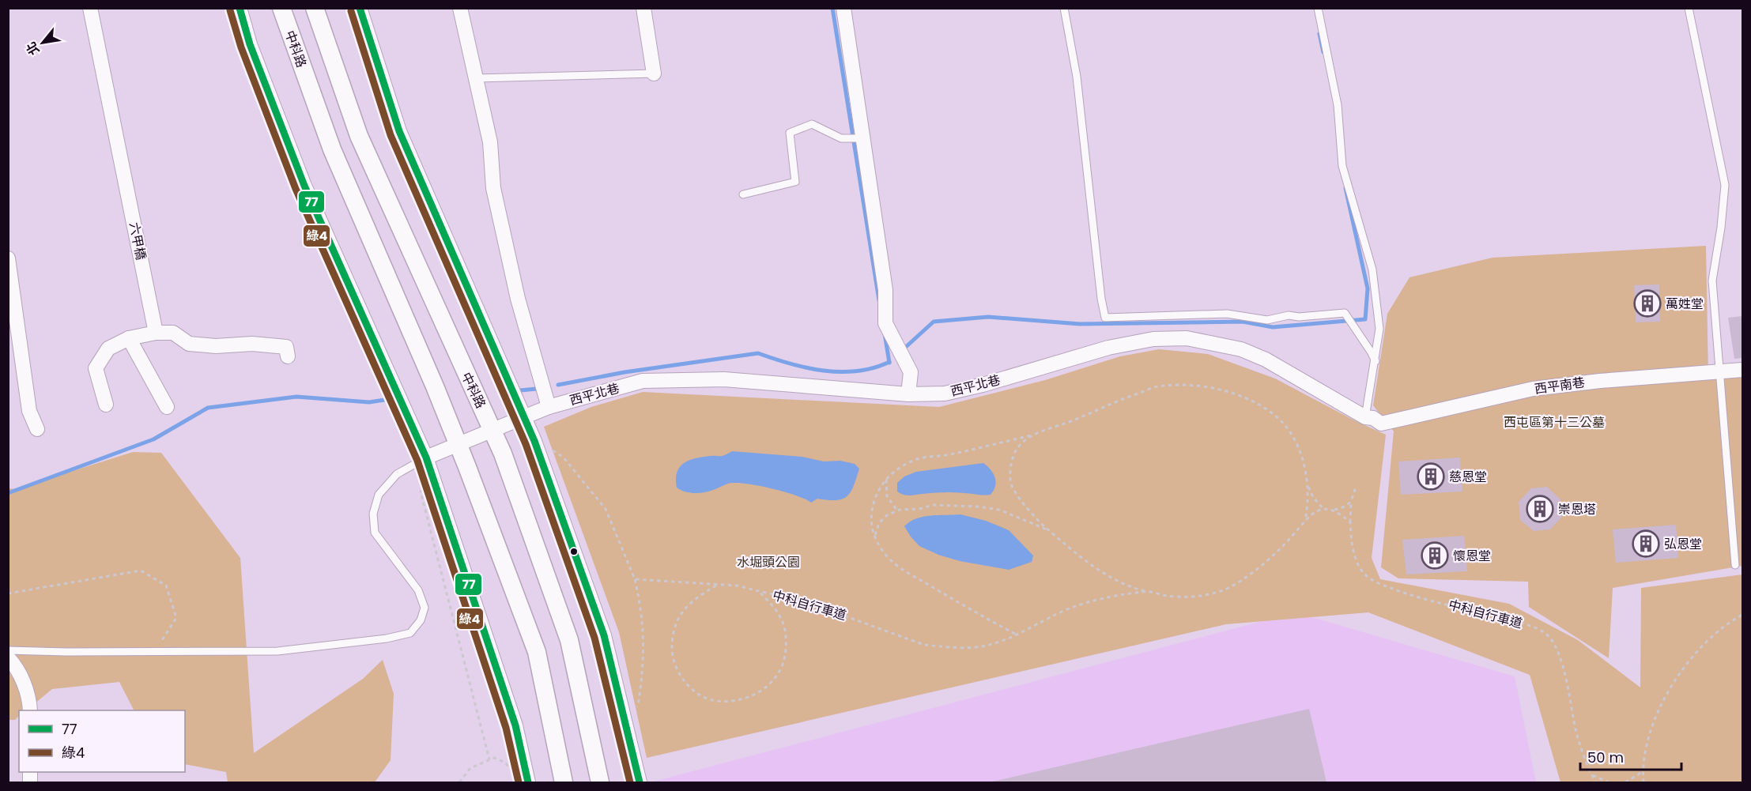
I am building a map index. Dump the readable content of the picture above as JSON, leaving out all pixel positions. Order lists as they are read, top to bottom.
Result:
{
  "streets": {
    "street": [
      "中科路",
      "六甲橋",
      "西平北巷",
      "西平南巷"
    ],
    "path": ["中科自行車道"]
  },
  "crossings": [
    ["中科路", "西平北巷"],
    ["西平北巷", "西平南巷"]
  ],
  "parks": ["西屯區第十三公墓", "水堀頭公園"],
  "places": {
    "building": [
      "萬姓堂",
      "慈恩堂",
      "崇恩塔",
      "弘恩堂",
      "懷恩堂"
    ]
  },
  "lines": ["transit line 77", "transit line 綠4"],
  "legend": ["77", "綠4"],
  "scale_bar": "50 m",
  "north": "bottom left"
}
